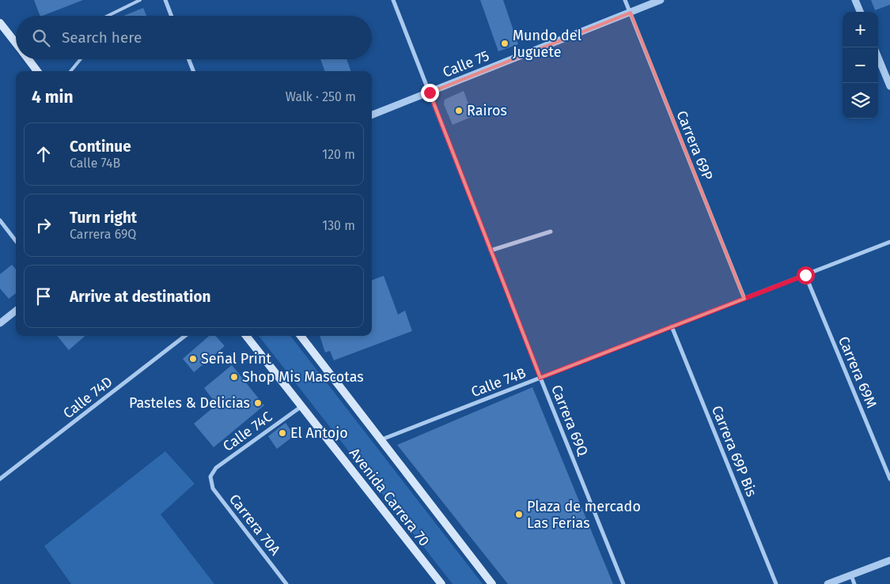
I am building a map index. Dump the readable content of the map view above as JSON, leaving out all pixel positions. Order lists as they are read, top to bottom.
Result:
{
  "streets": {
    "main road": ["Avenida Carrera 70"],
    "street": [
      "Calle 75",
      "Carrera 69P",
      "Carrera 69M",
      "Calle 74B",
      "Calle 74D",
      "Carrera 69Q",
      "Calle 74C",
      "Carrera 69P Bis",
      "Carrera 70A"
    ]
  },
  "crossings": [
    ["Calle 75", "Carrera 69P"],
    ["Calle 75", "Carrera 69Q"],
    ["Carrera 69P", "Calle 74B"],
    ["Carrera 69M", "Calle 74B"],
    ["Calle 74B", "Carrera 69Q"],
    ["Calle 74B", "Carrera 69P Bis"],
    ["Calle 74B", "Avenida Carrera 70"],
    ["Calle 74C", "Avenida Carrera 70"],
    ["Calle 74C", "Carrera 70A"]
  ],
  "places": [
    "Mundo del Juguete",
    "Rairos",
    "Señal Print",
    "Shop Mis Mascotas",
    "Pasteles & Delicias",
    "El Antojo",
    "Plaza de mercado Las Ferias"
  ],
  "page": {
    "map_buttons": ["+", "−"],
    "search": "Search here",
    "heading": ["4 min", "Walk · 250 m"],
    "list": [
      ["Continue", "Calle 74B", "120 m"],
      ["Turn right", "Carrera 69Q", "130 m"],
      "Arrive at destination"
    ]
  }
}
